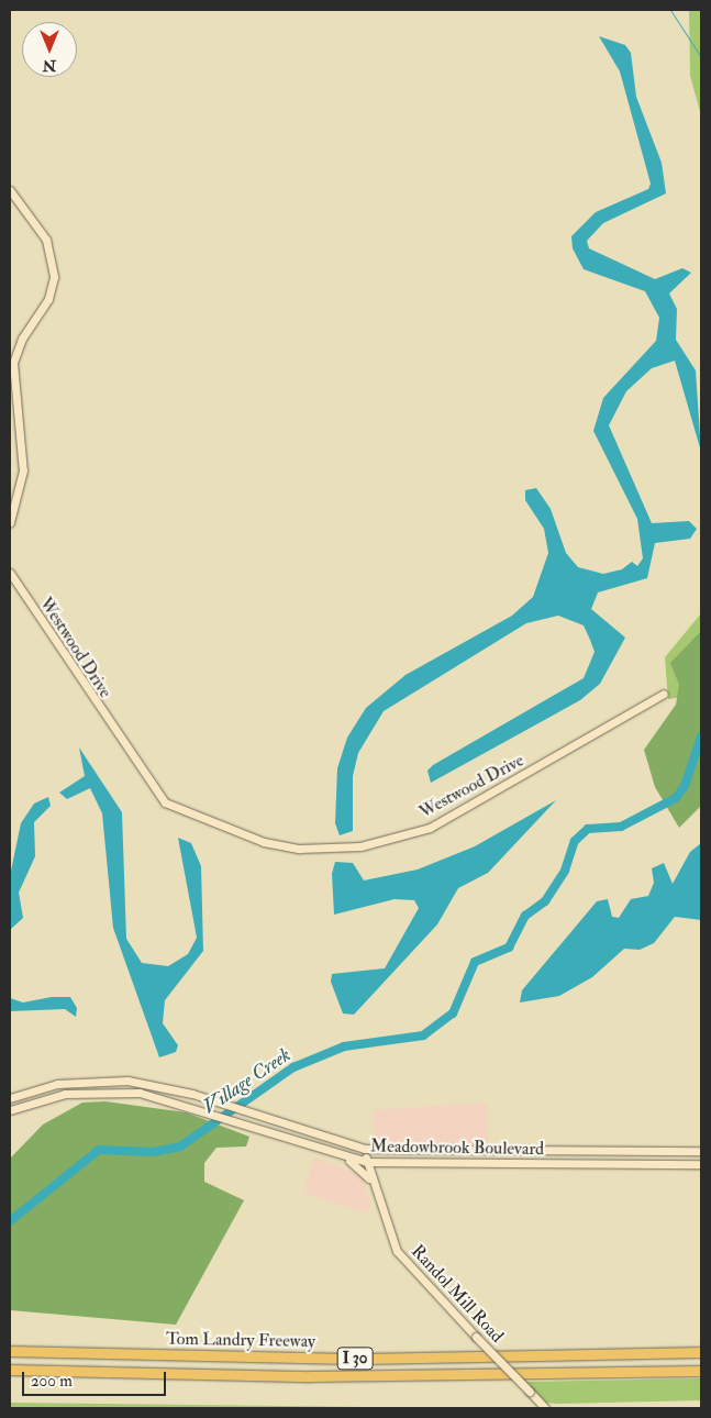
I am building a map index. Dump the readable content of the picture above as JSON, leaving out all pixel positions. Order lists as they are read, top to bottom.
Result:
{
  "streets": {
    "highway": ["Tom Landry Freeway", "I 30"],
    "street": ["Westwood Drive", "Meadowbrook Boulevard", "Randol Mill Road"]
  },
  "crossings": [
    ["Meadowbrook Boulevard", "Randol Mill Road"]
  ],
  "water": ["Village Creek"],
  "scale_bar": "200 m",
  "north": "bottom"
}
